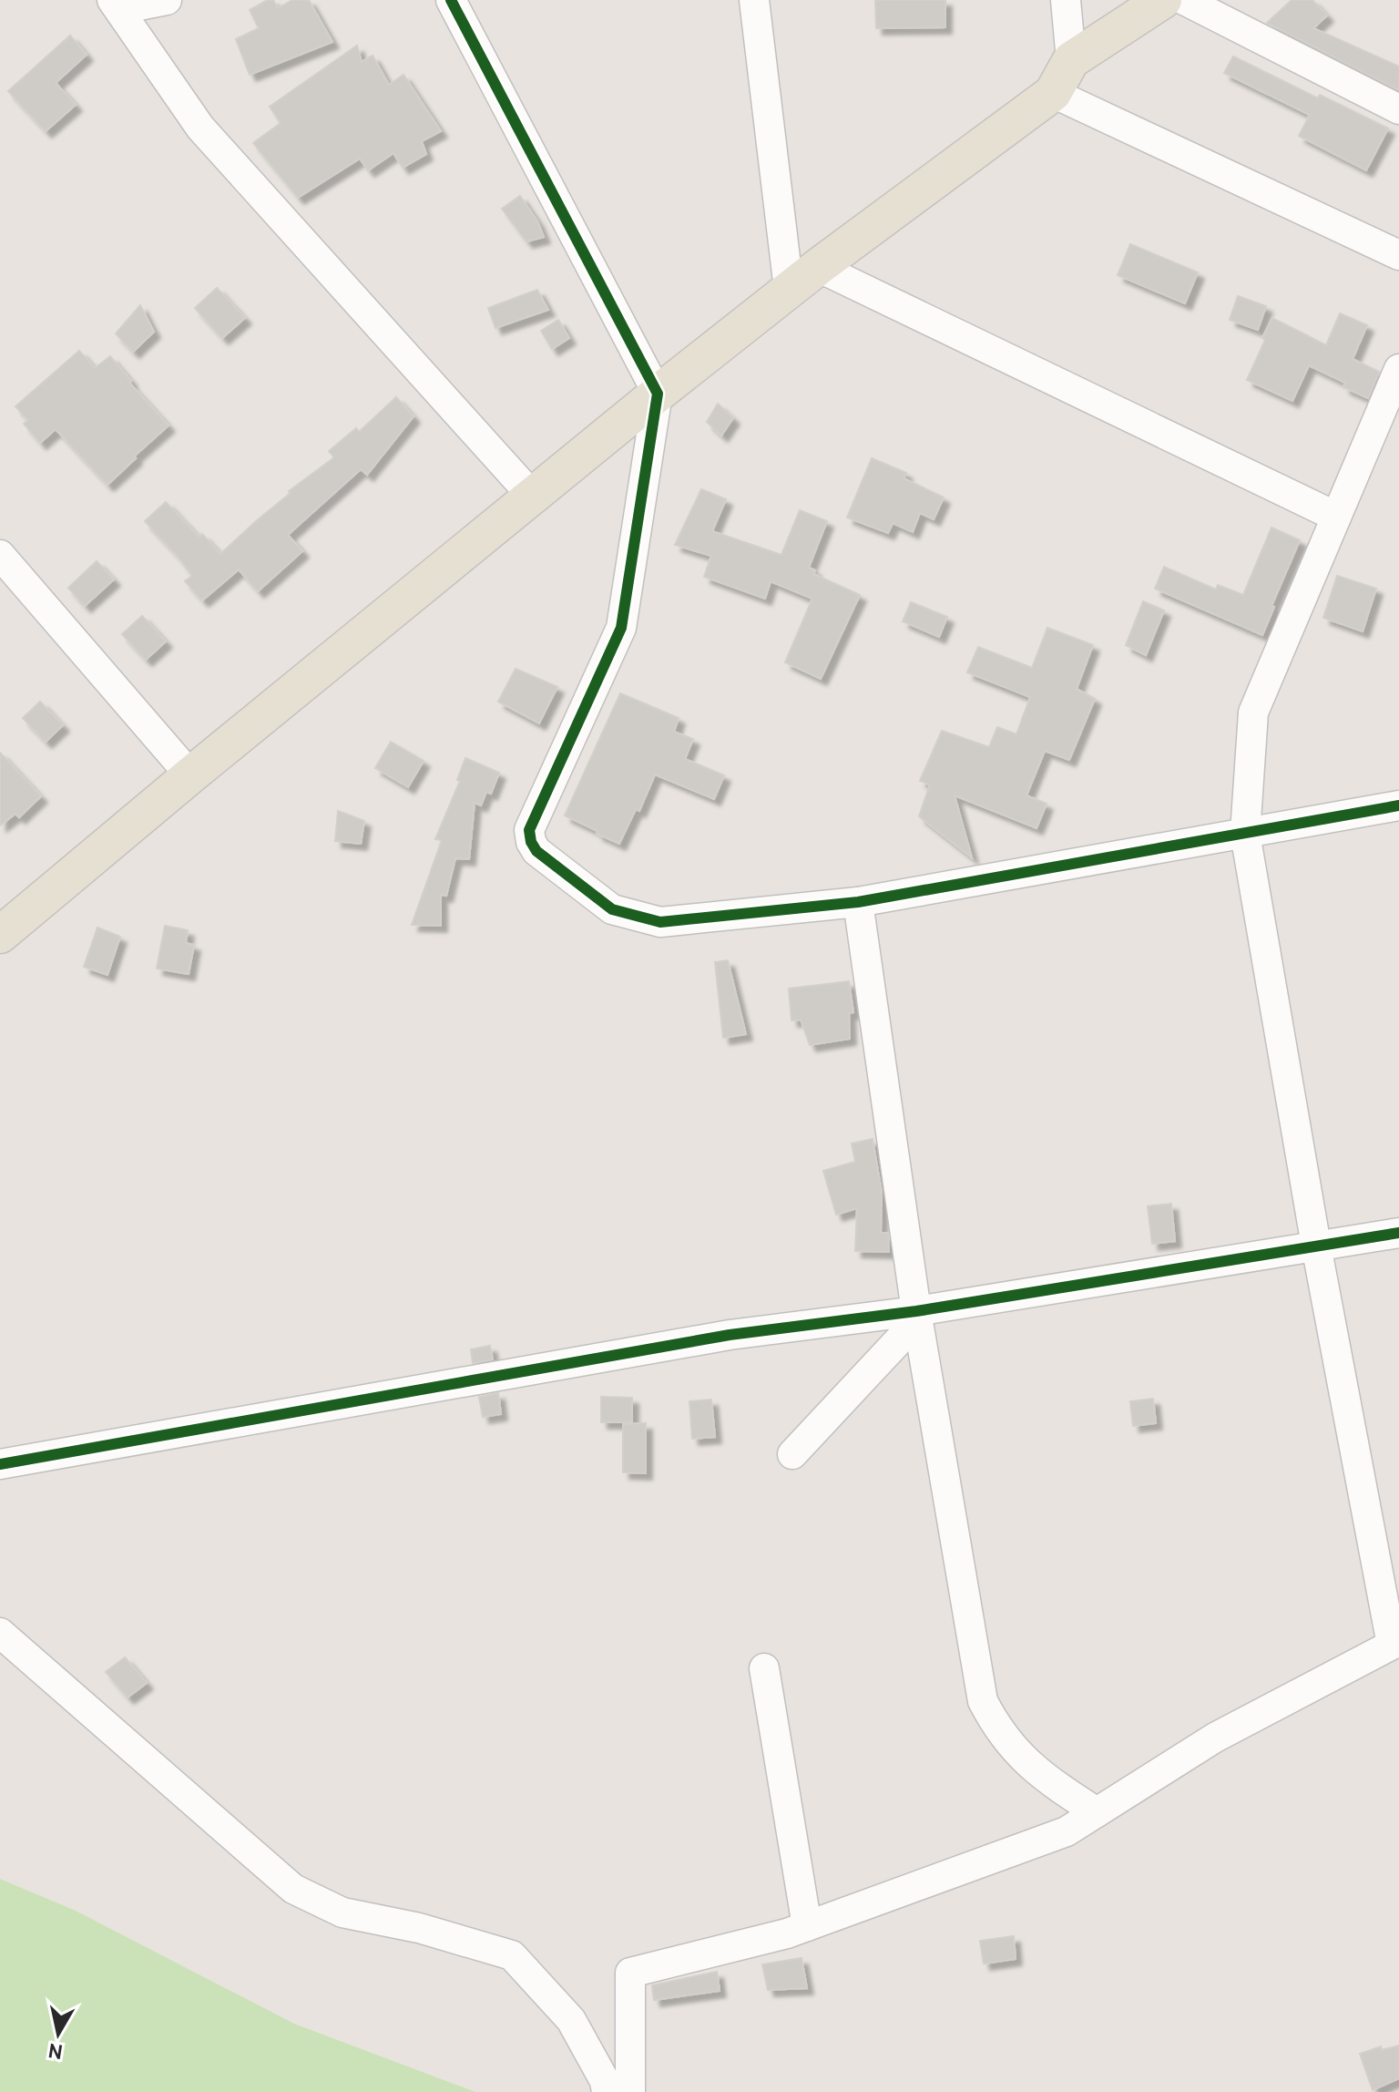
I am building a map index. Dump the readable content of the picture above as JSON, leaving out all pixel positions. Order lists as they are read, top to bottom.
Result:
{
  "north": "bottom"
}
